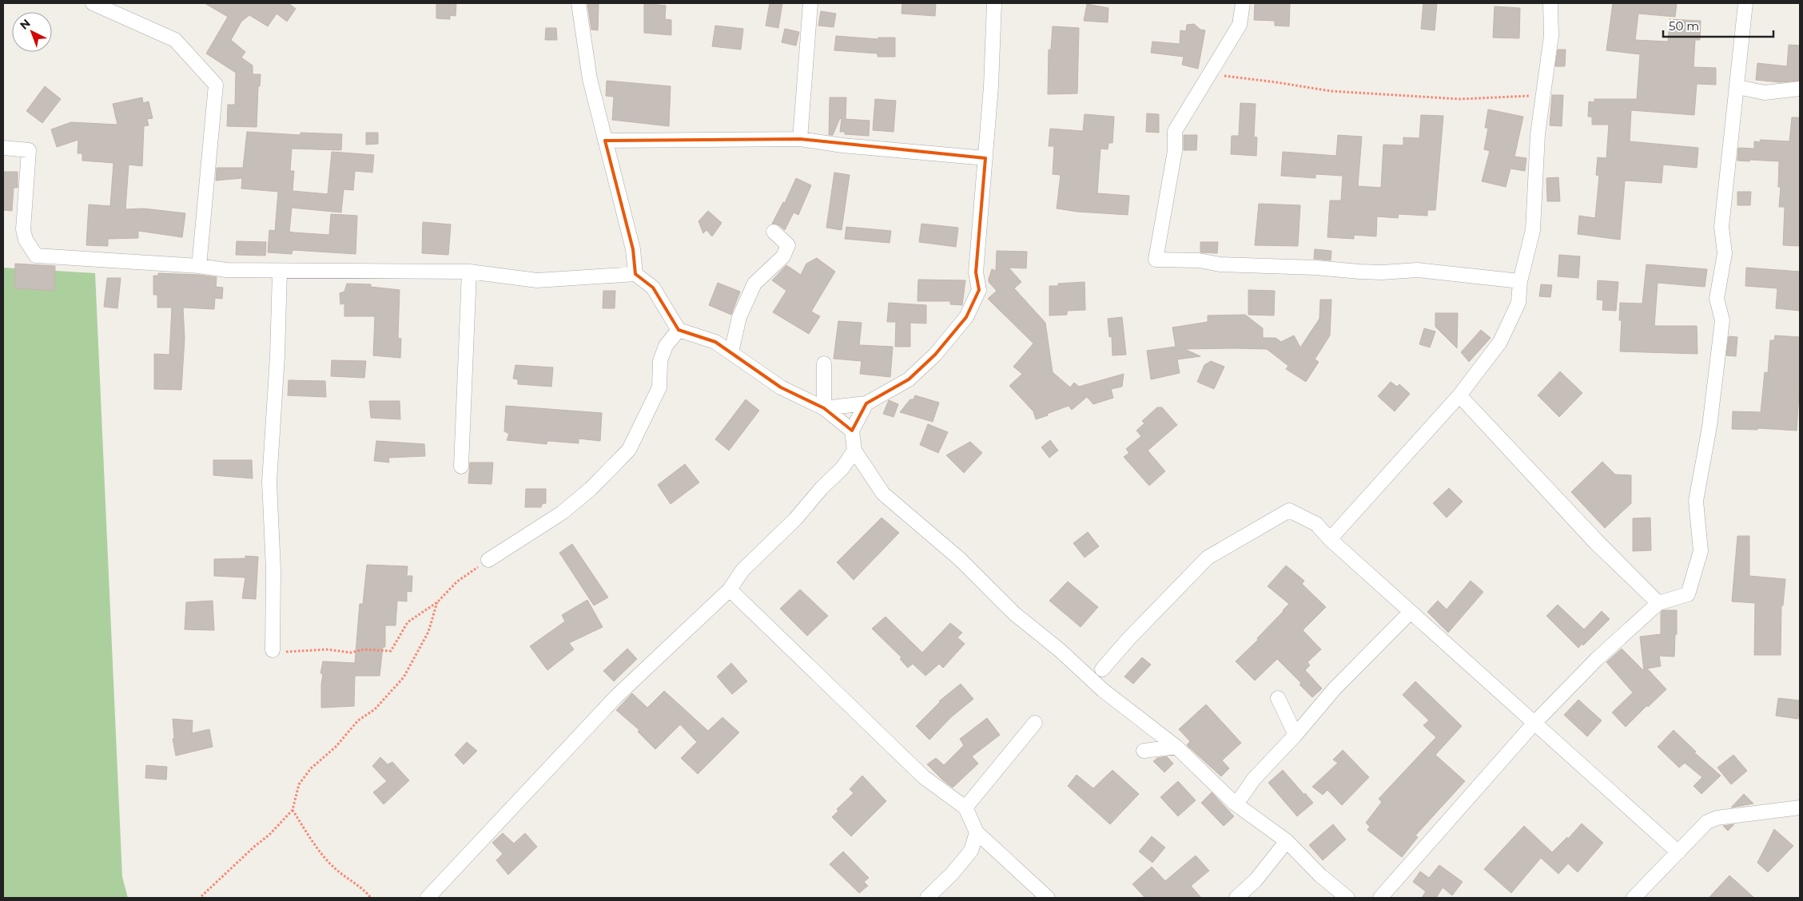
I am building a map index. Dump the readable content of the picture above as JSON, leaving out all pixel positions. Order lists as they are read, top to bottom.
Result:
{
  "scale_bar": "50 m",
  "north": "top left"
}
